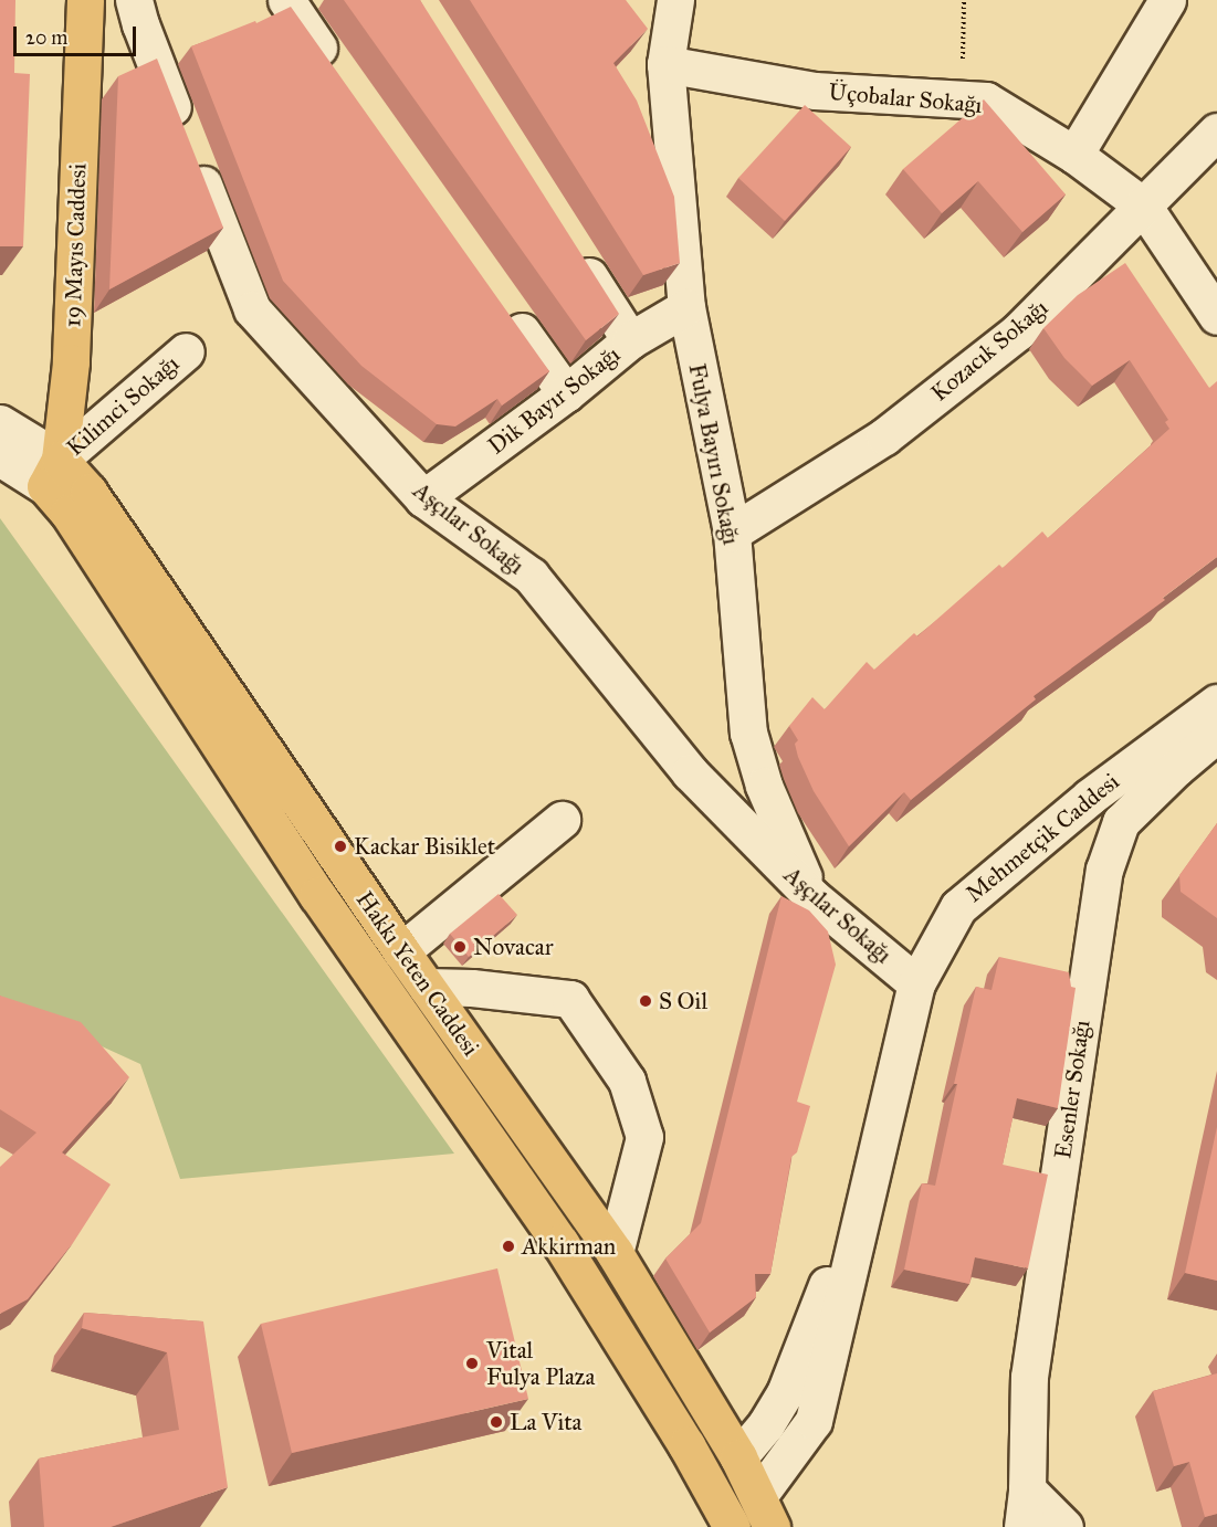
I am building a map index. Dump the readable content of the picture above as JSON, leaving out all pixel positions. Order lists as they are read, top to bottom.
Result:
{
  "streets": {
    "main road": ["19 Mayıs Caddesi", "Hakkı Yeten Caddesi"],
    "street": [
      "Üçobalar Sokağı",
      "Kozacık Sokağı",
      "Dik Bayır Sokağı",
      "Kilimci Sokağı",
      "Fulya Bayırı Sokağı",
      "Aşçılar Sokağı",
      "Mehmetçik Caddesi",
      "Esenler Sokağı"
    ]
  },
  "crossings": [
    ["Üçobalar Sokağı", "Kozacık Sokağı"],
    ["Üçobalar Sokağı", "Fulya Bayırı Sokağı"],
    ["19 Mayıs Caddesi", "Kilimci Sokağı"],
    ["19 Mayıs Caddesi", "Hakkı Yeten Caddesi"],
    ["Kozacık Sokağı", "Fulya Bayırı Sokağı"],
    ["Dik Bayır Sokağı", "Fulya Bayırı Sokağı"],
    ["Dik Bayır Sokağı", "Aşçılar Sokağı"],
    ["Kilimci Sokağı", "Hakkı Yeten Caddesi"],
    ["Fulya Bayırı Sokağı", "Aşçılar Sokağı"],
    ["Aşçılar Sokağı", "Mehmetçik Caddesi"],
    ["Mehmetçik Caddesi", "Hakkı Yeten Caddesi"]
  ],
  "places": [
    "Kackar Bisiklet",
    "Novacar",
    "S Oil",
    "Akkirman",
    "Vital Fulya Plaza",
    "La Vita"
  ],
  "scale_bar": "20 m"
}
